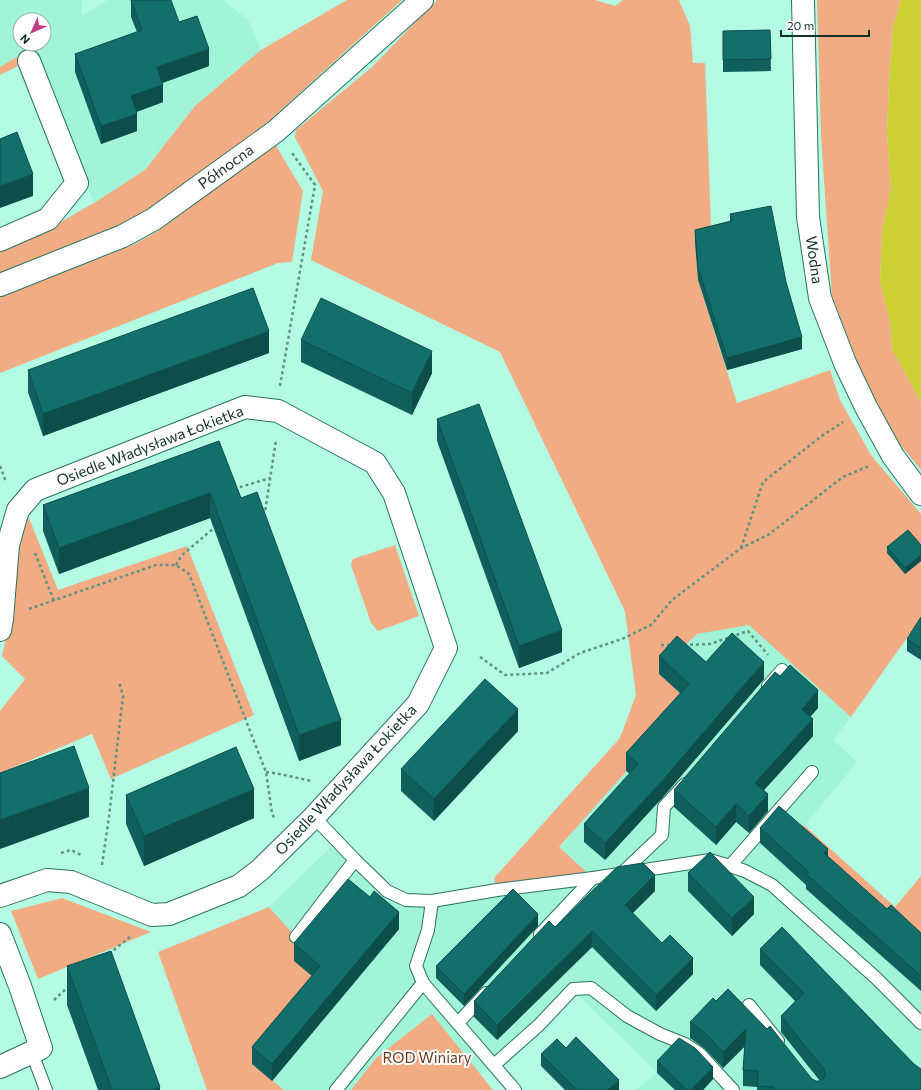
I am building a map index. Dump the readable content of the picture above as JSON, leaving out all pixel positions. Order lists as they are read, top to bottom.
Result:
{
  "streets": {
    "street": ["Północna", "Wodna", "Osiedle Władysława Łokietka"]
  },
  "parks": ["ROD Winiary"],
  "scale_bar": "20 m",
  "north": "bottom left"
}
